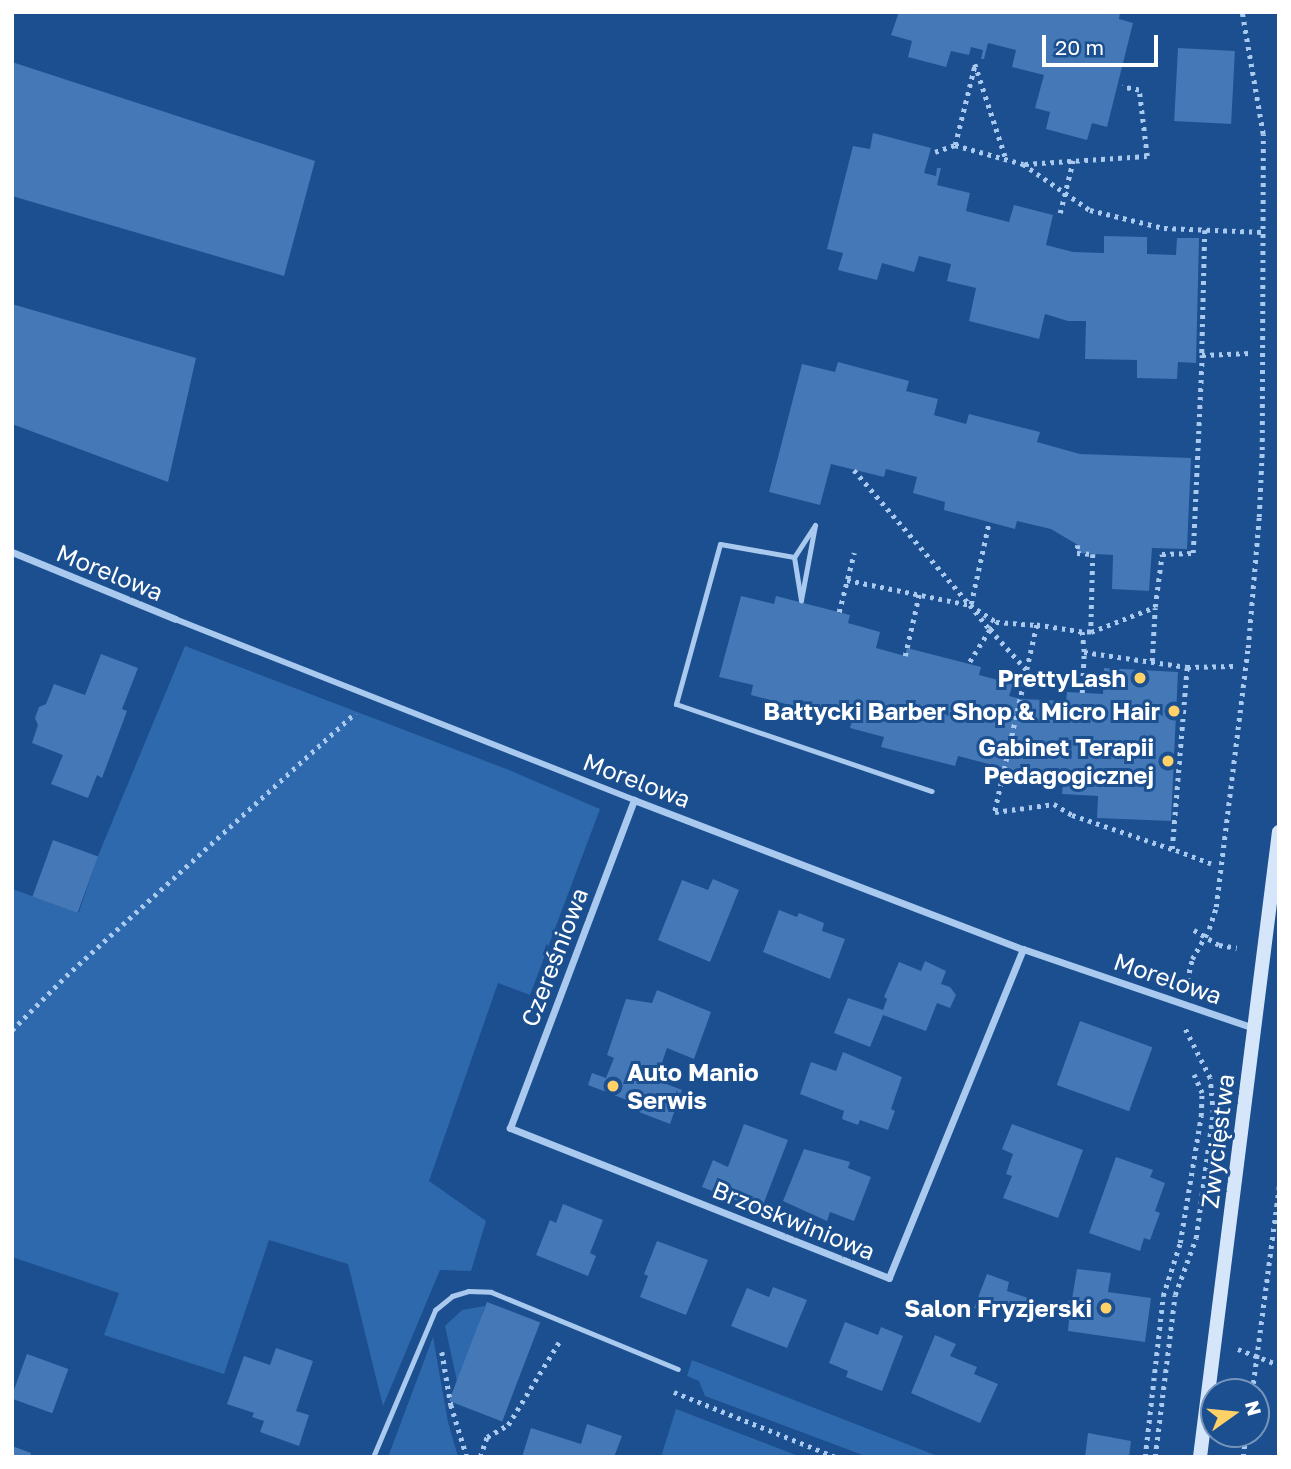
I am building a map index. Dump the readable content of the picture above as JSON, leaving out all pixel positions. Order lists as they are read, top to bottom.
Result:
{
  "streets": {
    "main road": ["Zwycięstwa"],
    "street": ["Morelowa", "Czereśniowa", "Brzoskwiniowa"]
  },
  "crossings": [
    ["Morelowa", "Czereśniowa"],
    ["Morelowa", "Zwycięstwa"],
    ["Morelowa", "Brzoskwiniowa"],
    ["Czereśniowa", "Brzoskwiniowa"]
  ],
  "places": [
    "PrettyLash",
    "Bałtycki Barber Shop & Micro Hair",
    "Gabinet Terapii Pedagogicznej",
    "Auto Manio Serwis",
    "Salon Fryzjerski"
  ],
  "scale_bar": "20 m",
  "north": "right"
}
